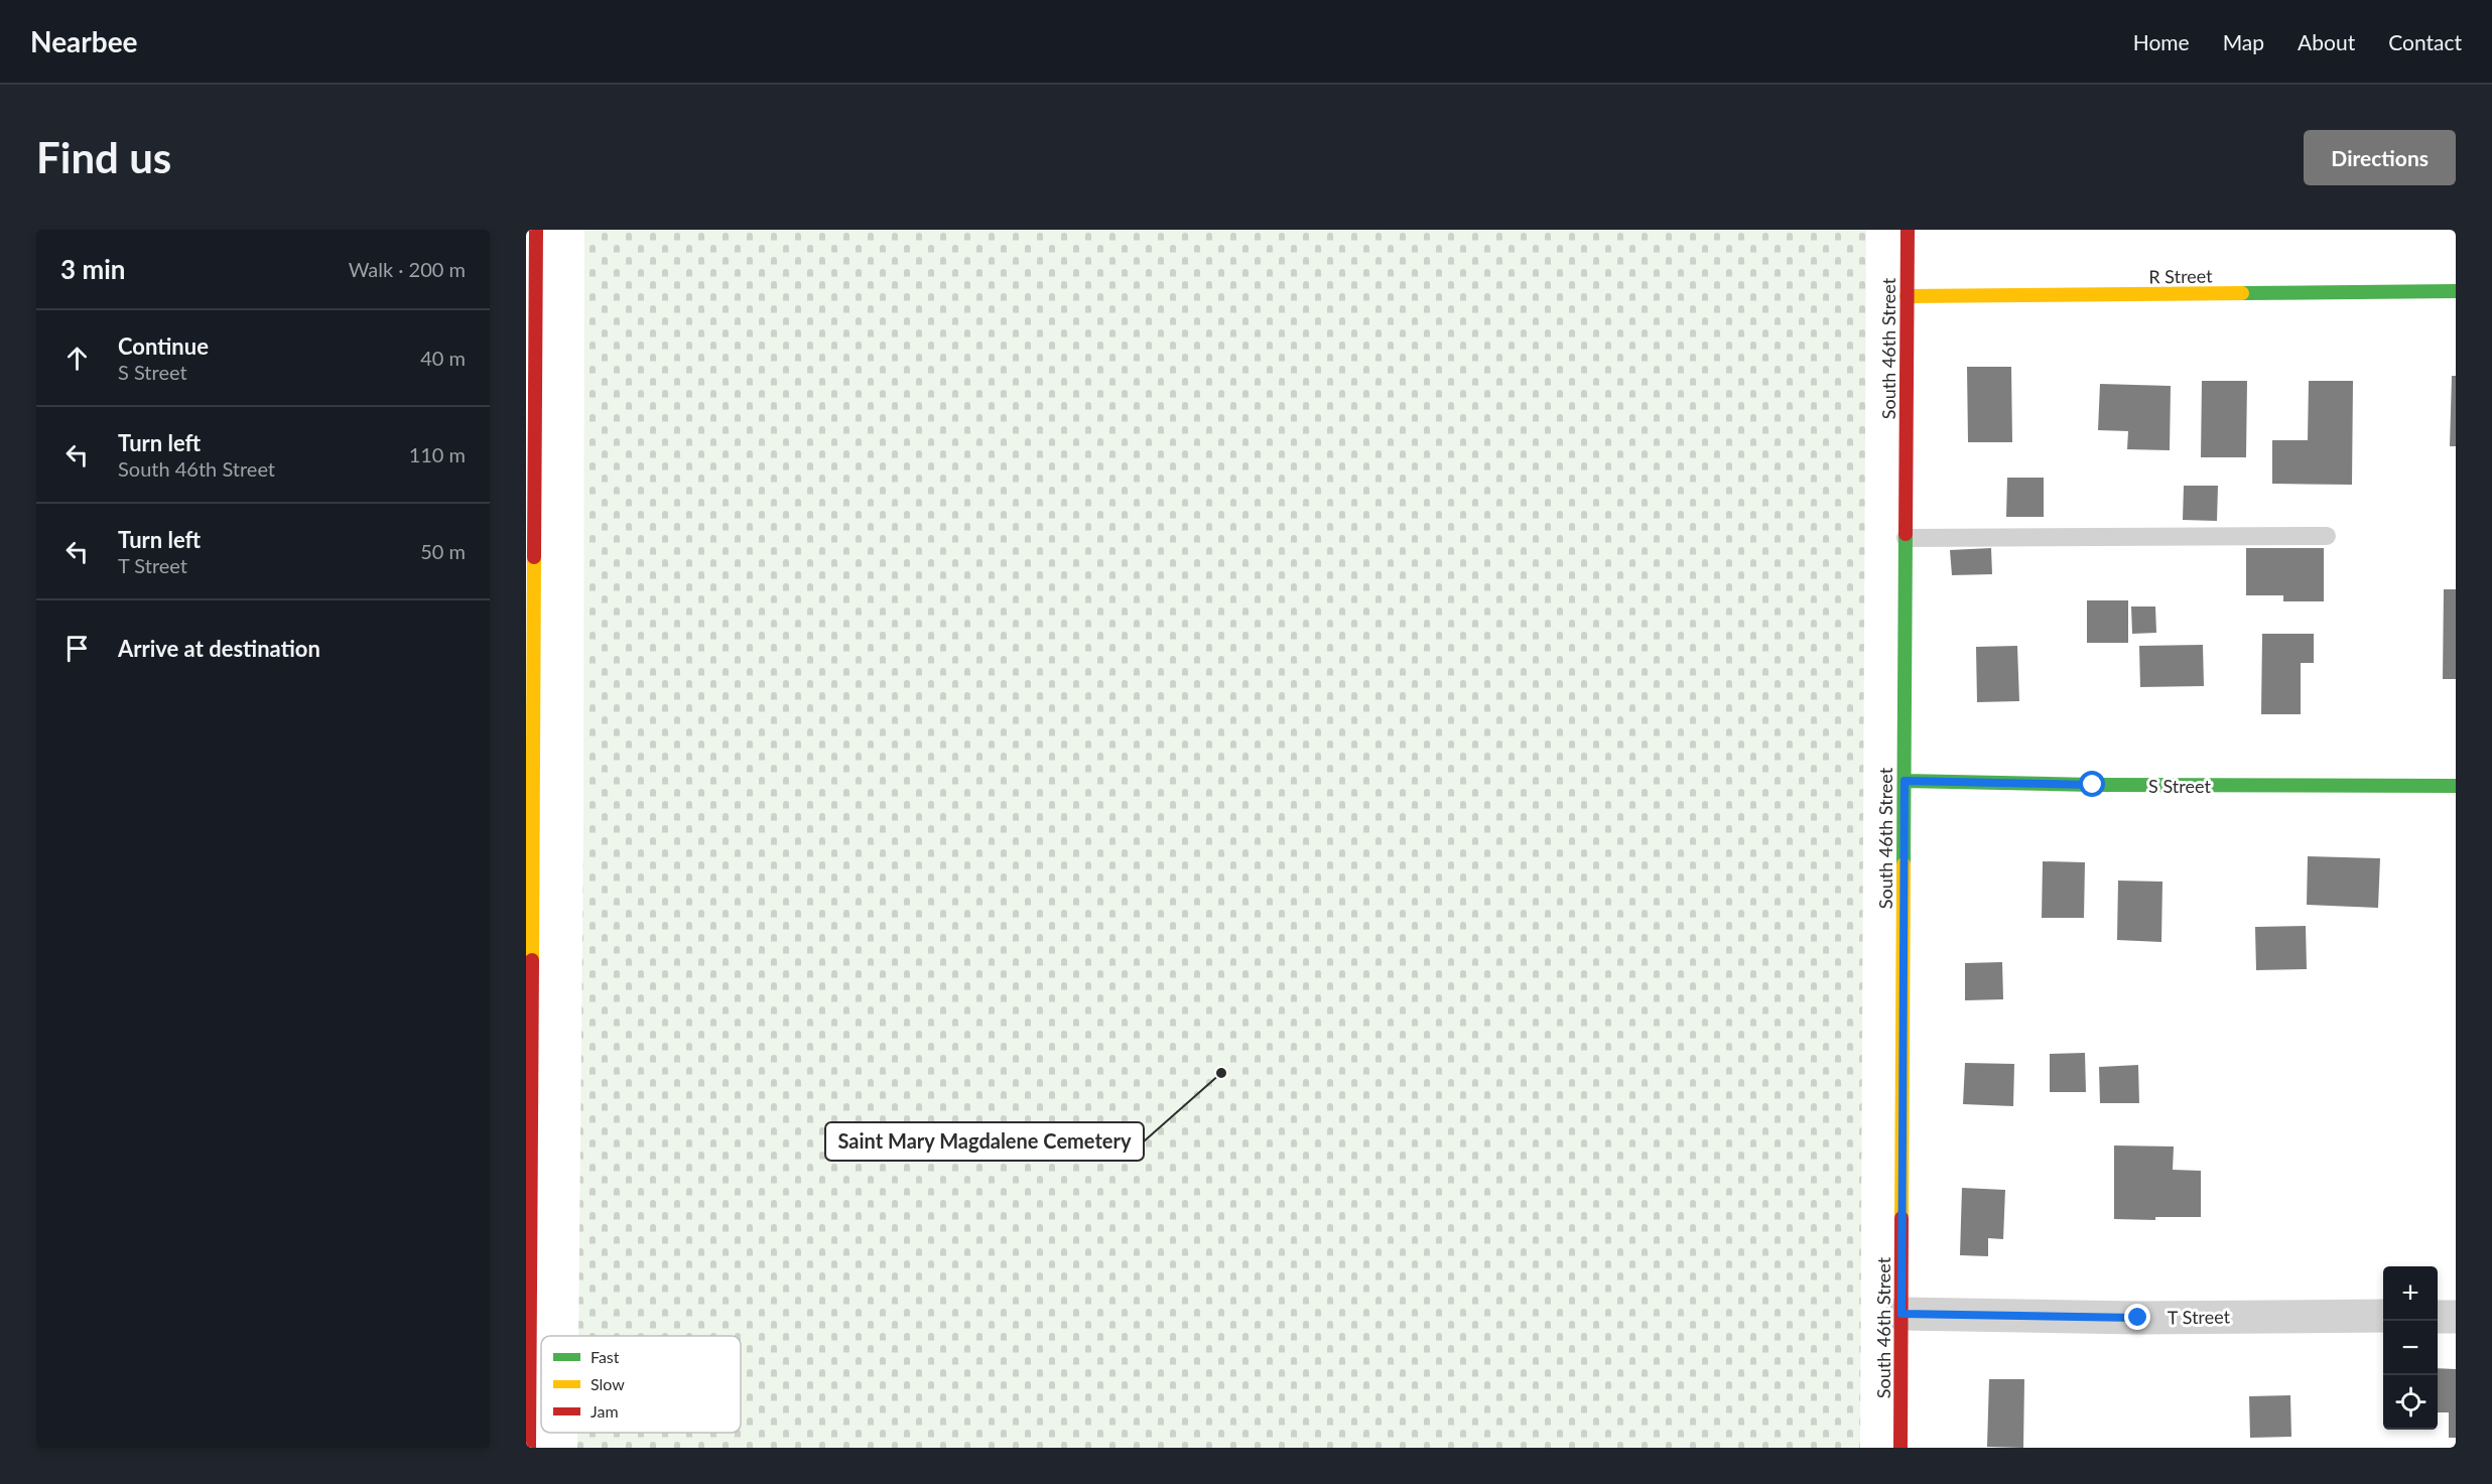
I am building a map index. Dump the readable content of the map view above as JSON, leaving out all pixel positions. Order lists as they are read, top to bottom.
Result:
{
  "streets": {
    "street": [
      "R Street",
      "South 46th Street",
      "S Street",
      "T Street"
    ]
  },
  "crossings": [
    ["R Street", "South 46th Street"],
    ["South 46th Street", "S Street"],
    ["South 46th Street", "T Street"]
  ],
  "places": ["Saint Mary Magdalene Cemetery"],
  "legend": ["Fast", "Slow", "Jam"],
  "page": {
    "header": "Nearbee",
    "nav": [
      "Home",
      "Map",
      "About",
      "Contact"
    ],
    "buttons": "Directions",
    "title": "Find us",
    "heading": ["3 min", "Walk · 200 m"],
    "list": [
      ["Continue", "S Street", "40 m"],
      ["Turn left", "South 46th Street", "110 m"],
      ["Turn left", "T Street", "50 m"],
      "Arrive at destination"
    ],
    "map_buttons": ["+", "−"]
  }
}
